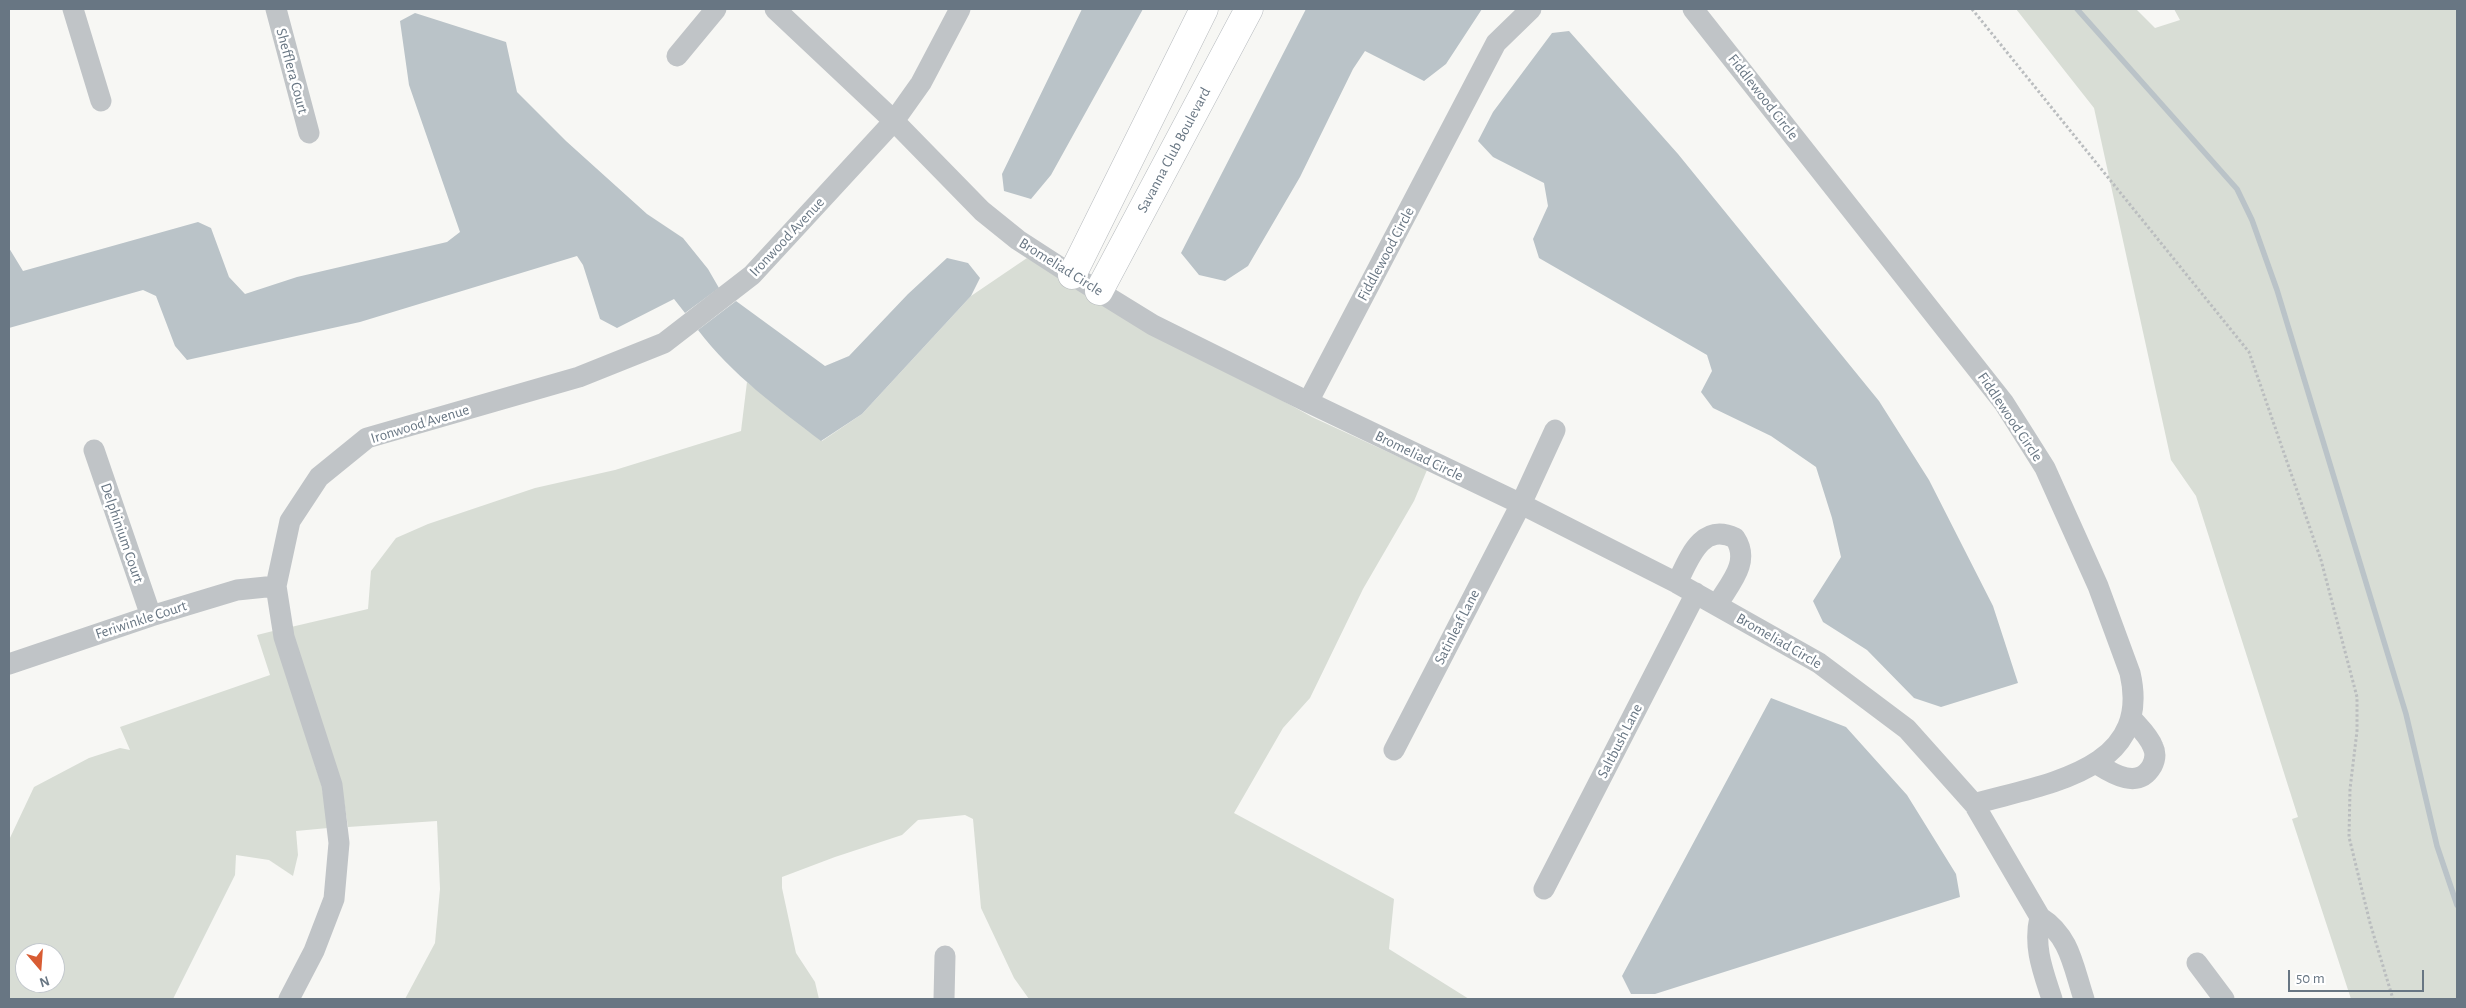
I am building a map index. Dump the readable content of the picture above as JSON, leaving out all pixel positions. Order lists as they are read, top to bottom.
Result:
{
  "streets": {
    "street": [
      "Shefflera Court",
      "Fiddlewood Circle",
      "Savanna Club Boulevard",
      "Ironwood Avenue",
      "Bromeliad Circle",
      "Delphinium Court",
      "Feriwinkle Court",
      "Satinleaf Lane",
      "Saltbush Lane"
    ]
  },
  "crossings": [
    ["Fiddlewood Circle", "Bromeliad Circle"],
    ["Savanna Club Boulevard", "Bromeliad Circle"],
    ["Ironwood Avenue", "Bromeliad Circle"],
    ["Ironwood Avenue", "Feriwinkle Court"],
    ["Bromeliad Circle", "Satinleaf Lane"],
    ["Bromeliad Circle", "Saltbush Lane"],
    ["Delphinium Court", "Feriwinkle Court"]
  ],
  "scale_bar": "50 m",
  "north": "bottom"
}
